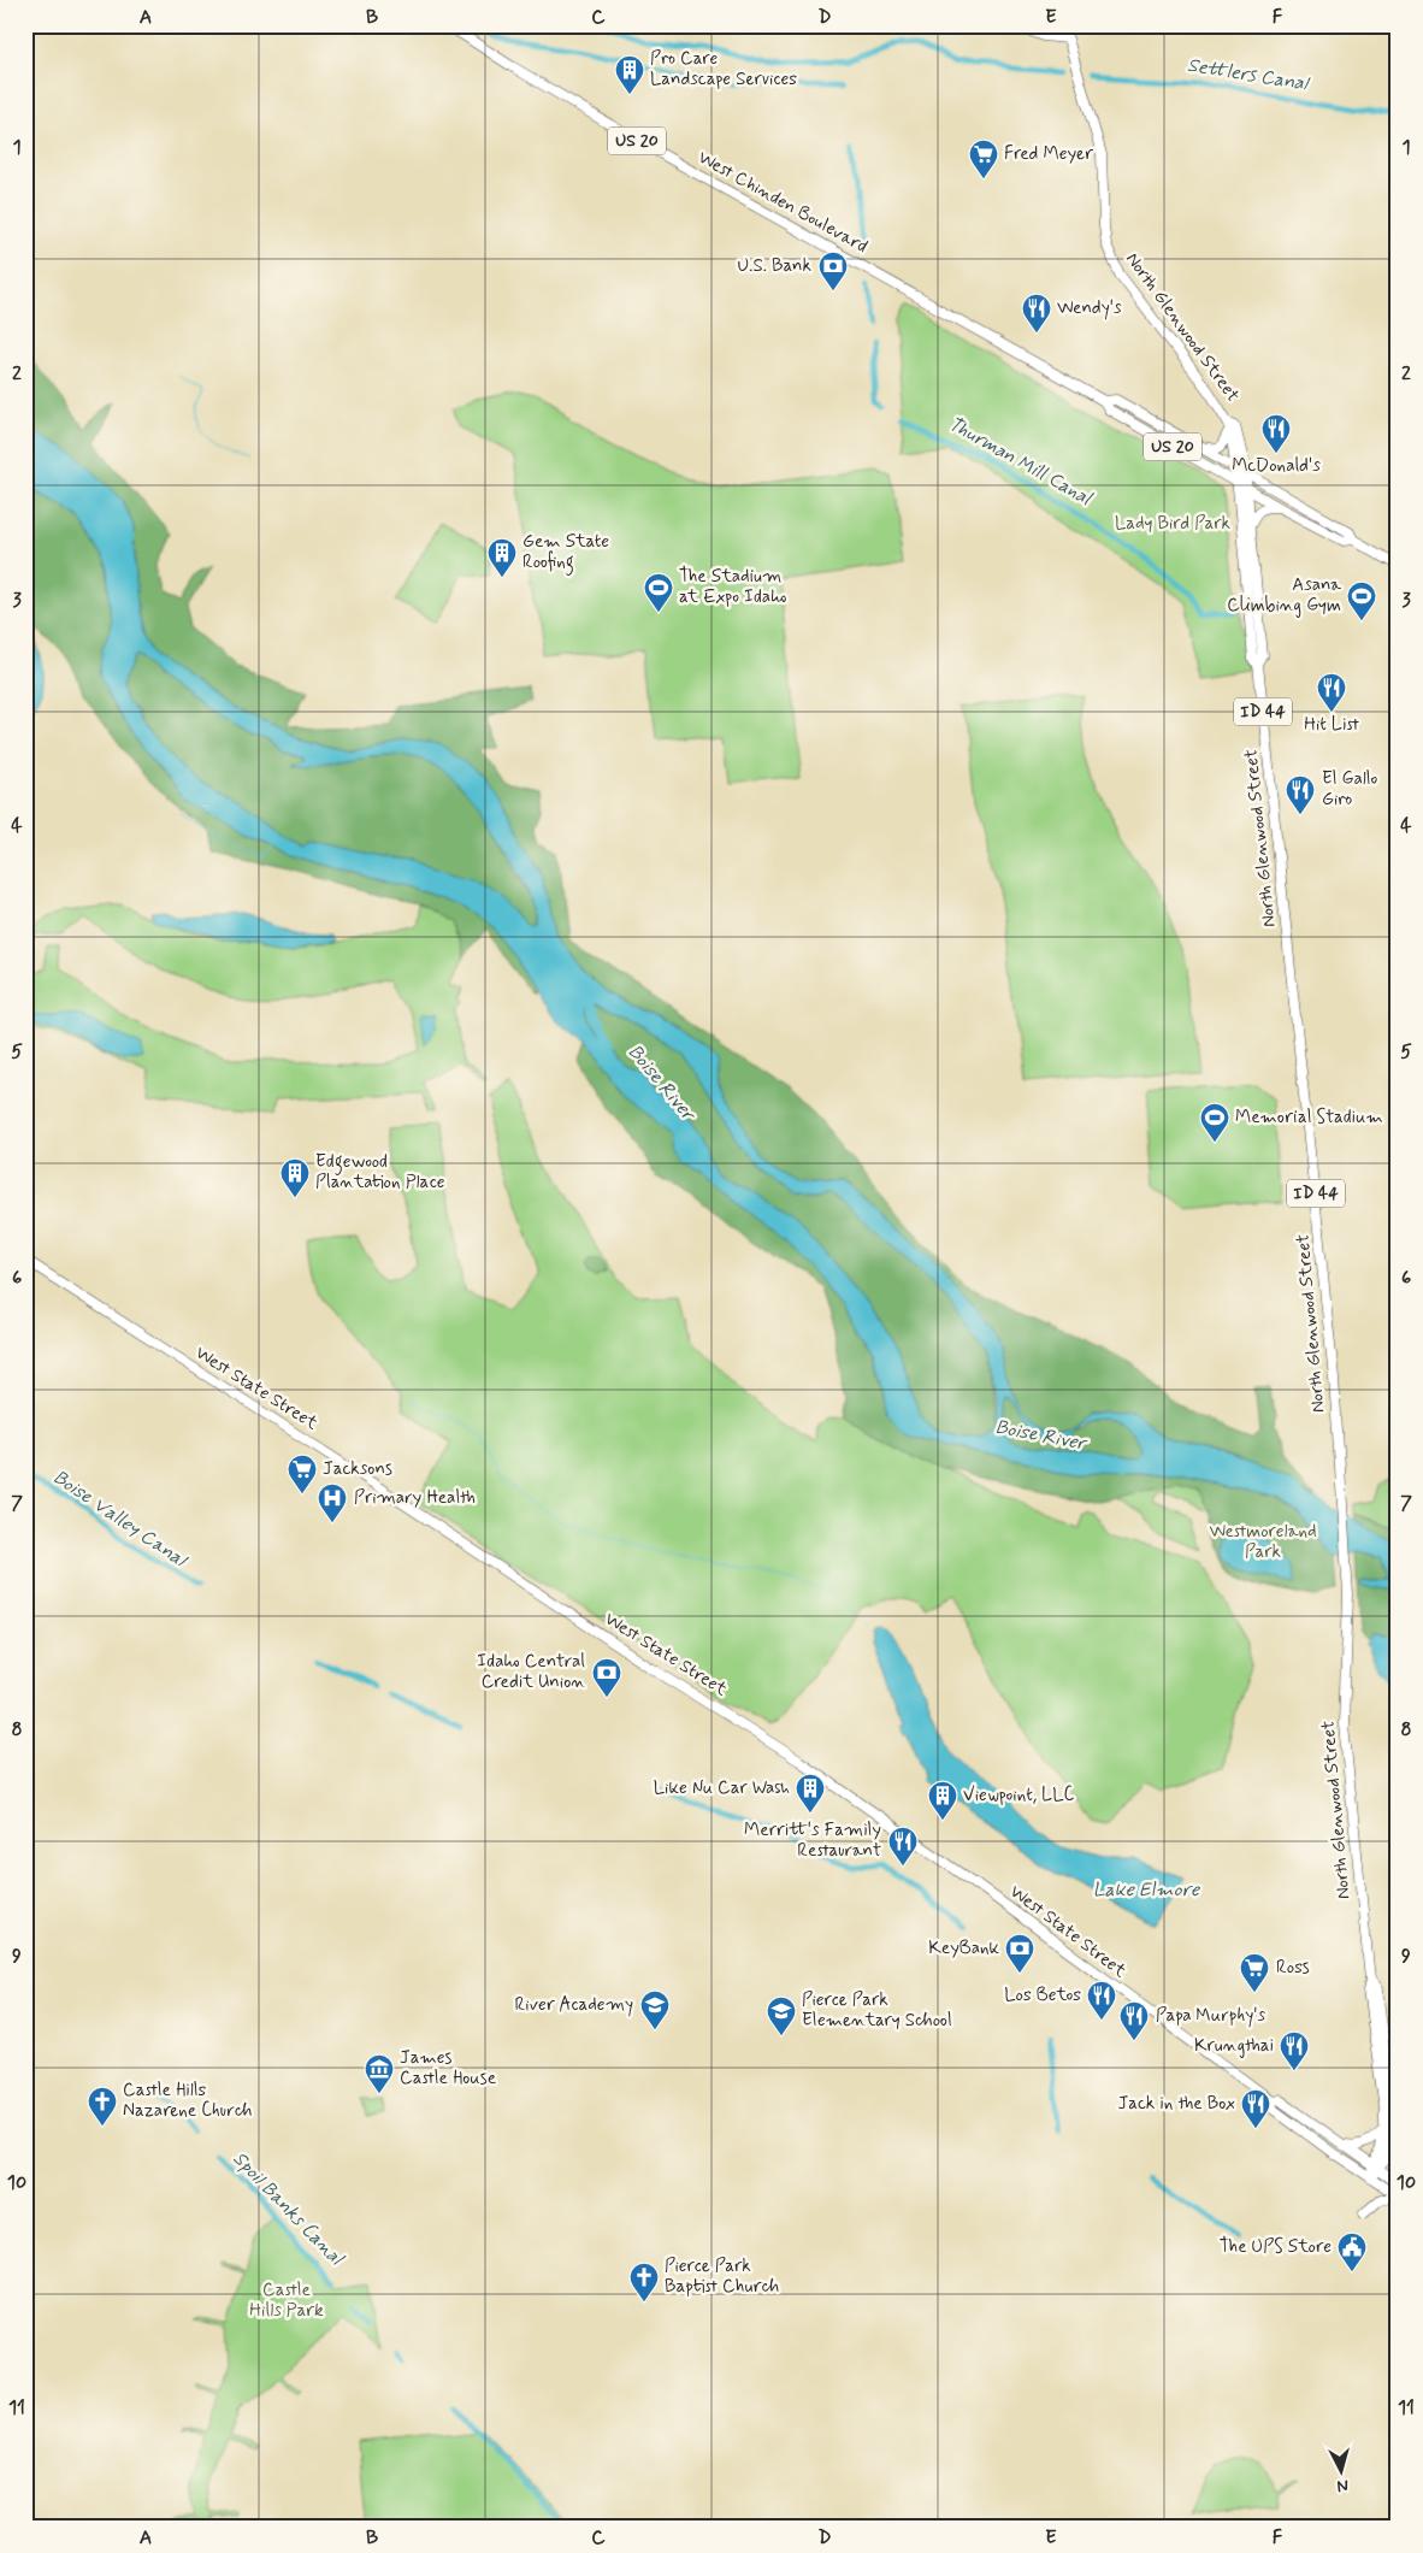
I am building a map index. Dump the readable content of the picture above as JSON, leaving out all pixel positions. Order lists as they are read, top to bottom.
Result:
{
  "streets": {
    "main road": [
      "US 20",
      "West Chinden Boulevard",
      "North Glenwood Street",
      "ID 44",
      "West State Street"
    ]
  },
  "crossings": [
    ["West Chinden Boulevard", "North Glenwood Street"],
    ["North Glenwood Street", "West State Street"]
  ],
  "water": [
    "Settlers Canal",
    "Thurman Mill Canal",
    "Boise River",
    "Boise Valley Canal",
    "Lake Elmore",
    "Spoil Banks Canal"
  ],
  "parks": ["Lady Bird Park", "Westmoreland Park", "Castle Hills Park"],
  "places": {
    "building": [
      "Pro Care Landscape Services",
      "Gem State Roofing",
      "Edgewood Plantation Place",
      "Like Nu Car Wash",
      "Viewpoint, LLC"
    ],
    "supermarket": ["Fred Meyer", "Jacksons", "Ross"],
    "bank": ["U.S. Bank", "Idaho Central Credit Union", "KeyBank"],
    "restaurant": [
      "Wendy's",
      "McDonald's",
      "Hit List",
      "El Gallo Giro",
      "Merritt's Family Restaurant",
      "Los Betos",
      "Papa Murphy's",
      "Krungthai",
      "Jack in the Box"
    ],
    "sports": ["The Stadium at Expo Idaho", "Asana Climbing Gym", "Memorial Stadium"],
    "hospital": ["Primary Health"],
    "school or university": ["River Academy", "Pierce Park Elementary School"],
    "museum": ["James Castle House"],
    "church": ["Castle Hills Nazarene Church", "Pierce Park Baptist Church"],
    "public building": ["The UPS Store"]
  },
  "north": "bottom",
  "grid": {
    "columns": [
      "A",
      "B",
      "C",
      "D",
      "E",
      "F"
    ],
    "rows": [
      "1",
      "2",
      "3",
      "4",
      "5",
      "6",
      "7",
      "8",
      "9",
      "10",
      "11"
    ]
  }
}
